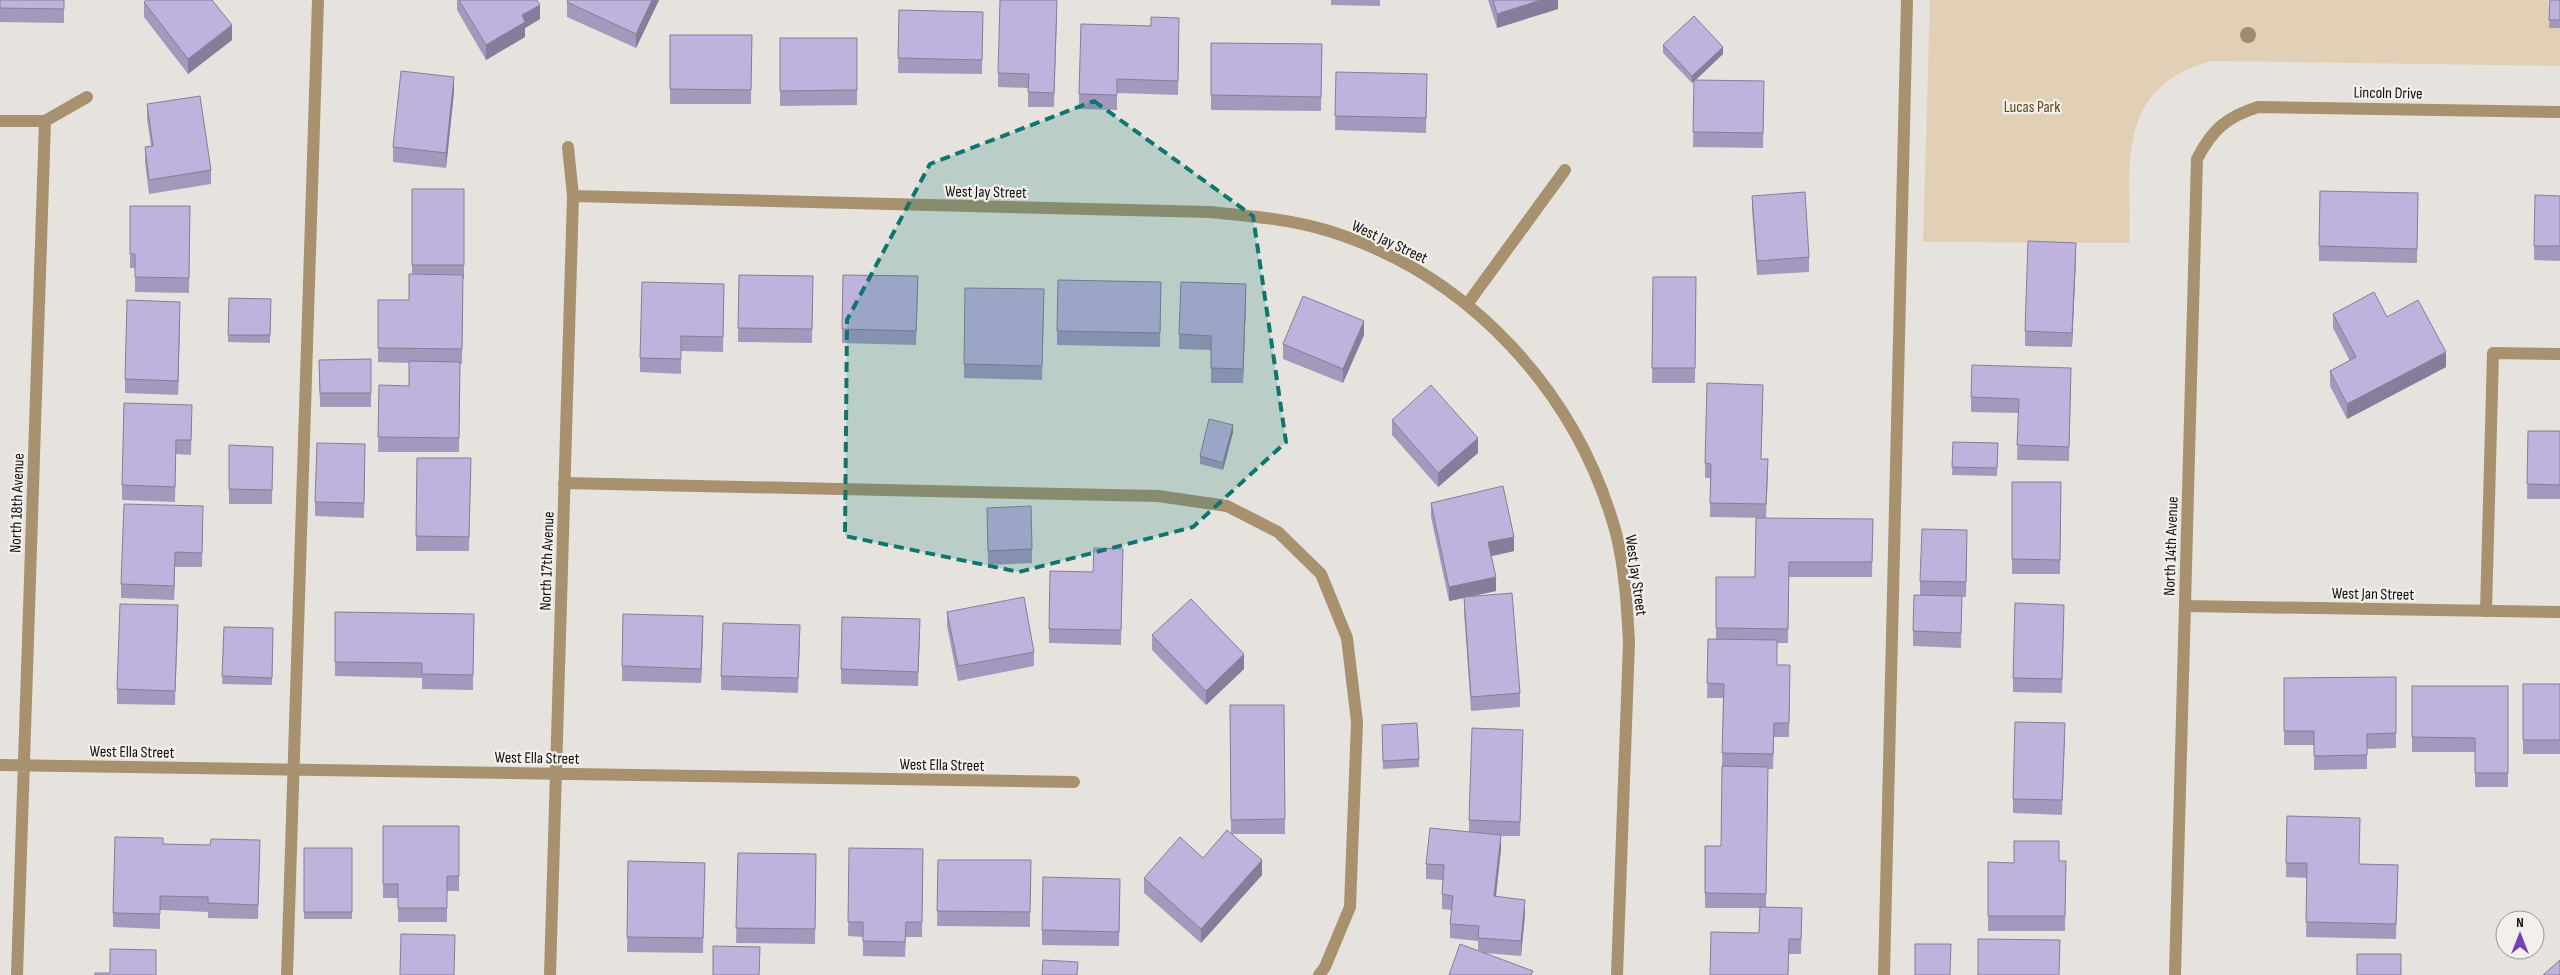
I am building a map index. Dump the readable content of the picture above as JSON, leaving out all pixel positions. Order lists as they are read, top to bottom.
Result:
{
  "streets": {
    "street": [
      "Lincoln Drive",
      "West Jay Street",
      "North 18th Avenue",
      "North 14th Avenue",
      "North 17th Avenue",
      "West Jan Street",
      "West Ella Street"
    ]
  },
  "crossings": [
    ["Lincoln Drive", "North 14th Avenue"],
    ["West Jay Street", "North 17th Avenue"],
    ["North 18th Avenue", "West Ella Street"],
    ["North 14th Avenue", "West Jan Street"],
    ["North 17th Avenue", "West Ella Street"]
  ],
  "parks": ["Lucas Park"],
  "north": "top"
}
